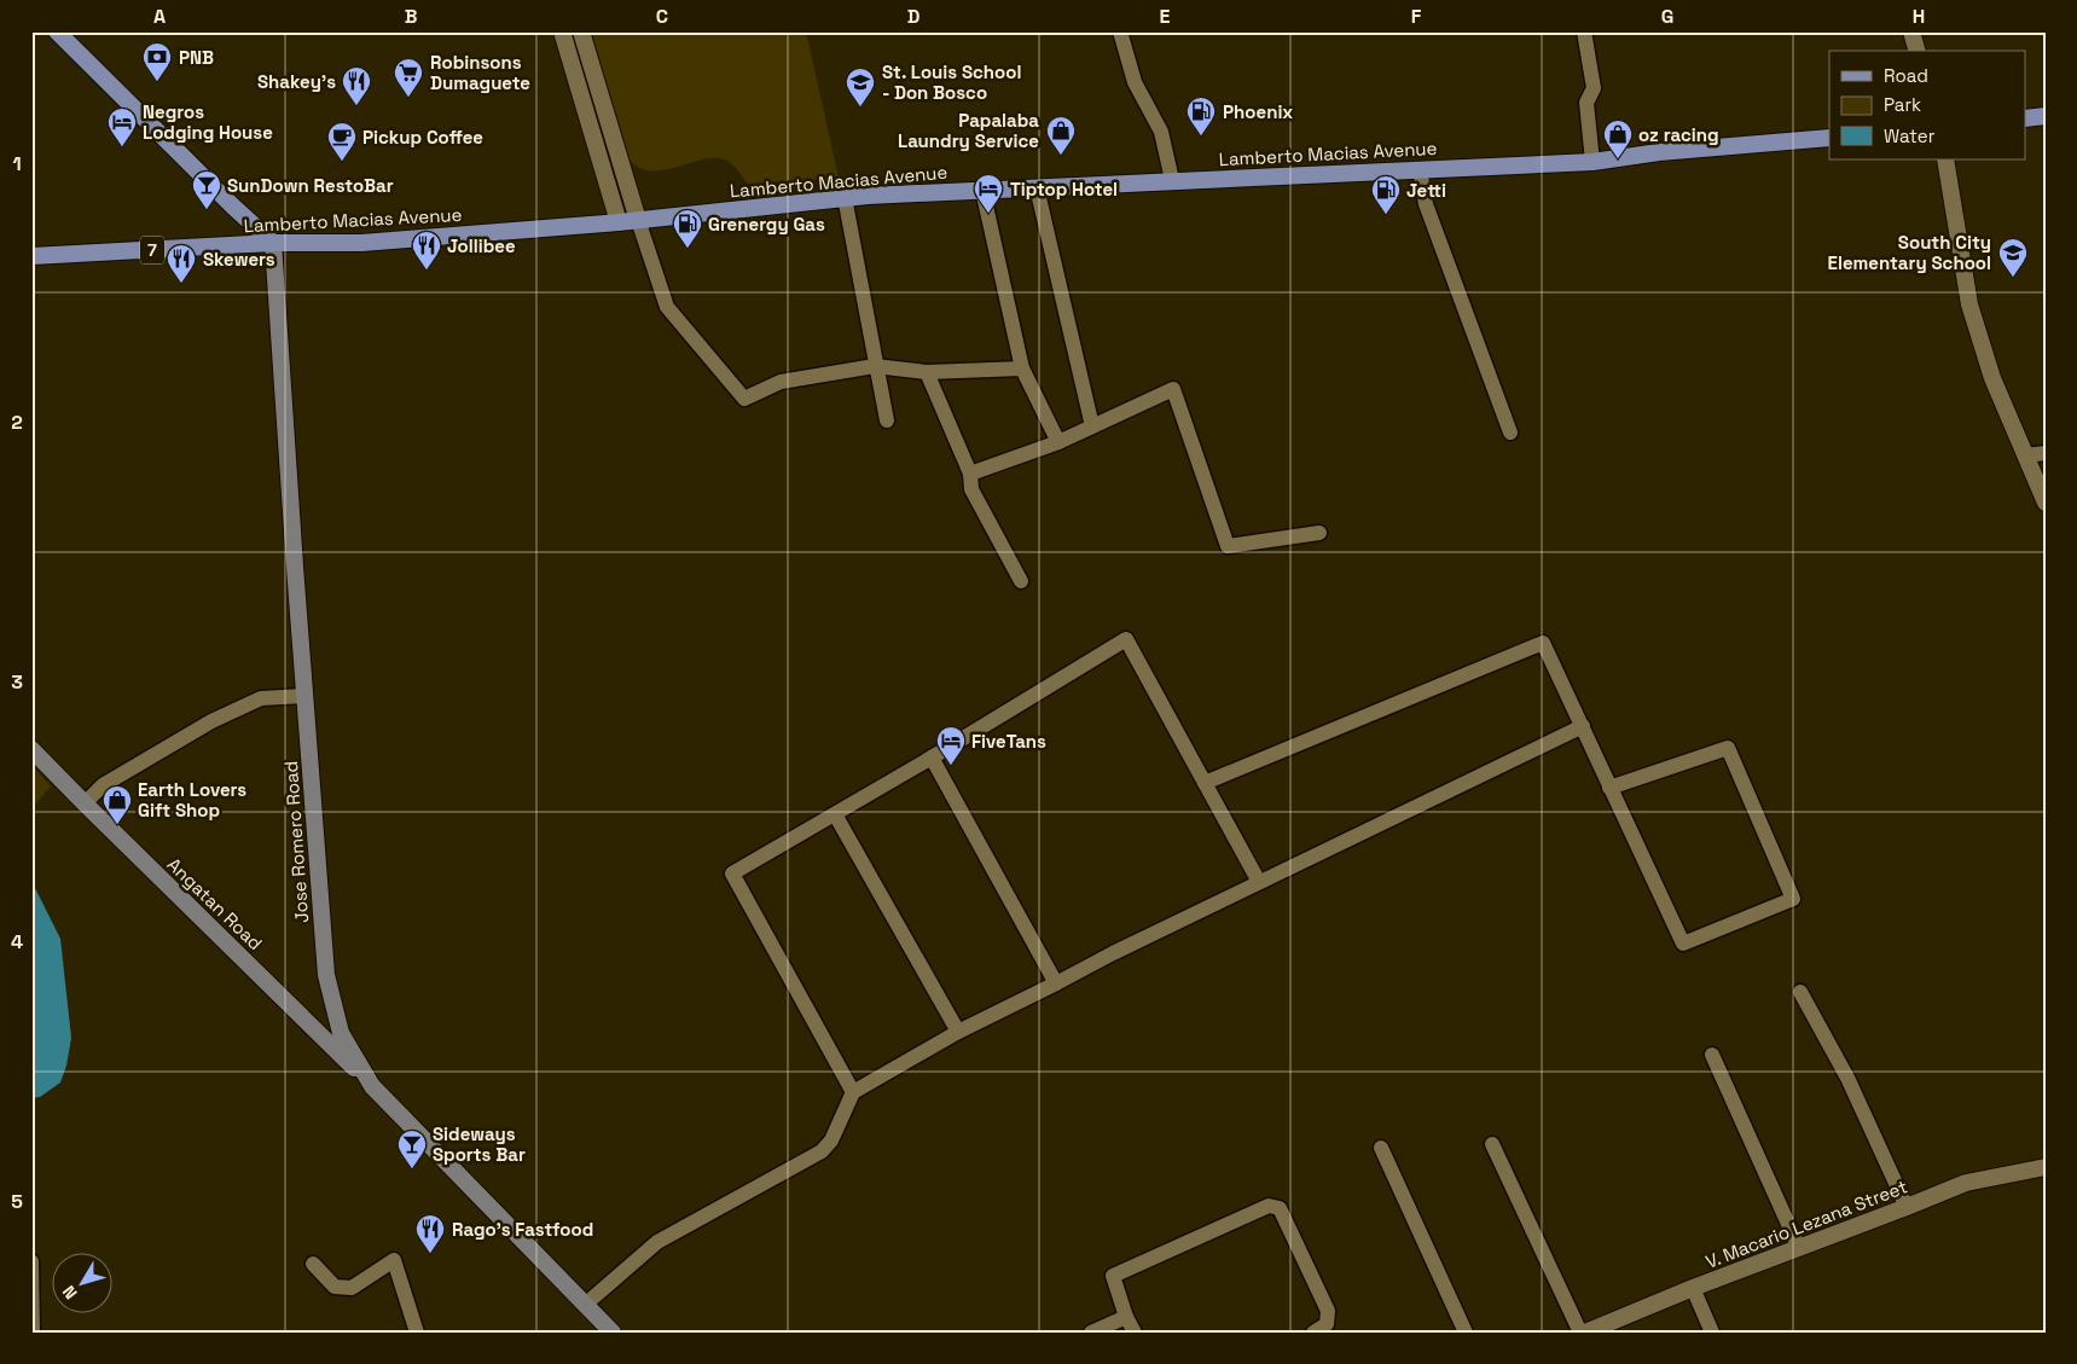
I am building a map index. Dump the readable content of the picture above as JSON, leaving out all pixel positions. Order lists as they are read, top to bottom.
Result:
{
  "streets": {
    "main road": [
      "Lamberto Macias Avenue",
      "7",
      "Jose Romero Road",
      "Angatan Road"
    ],
    "street": ["V. Macario Lezana Street"]
  },
  "crossings": [
    ["Lamberto Macias Avenue", "Jose Romero Road"],
    ["Jose Romero Road", "Angatan Road"]
  ],
  "places": {
    "bank": ["PNB"],
    "supermarket": ["Robinsons Dumaguete"],
    "restaurant": [
      "Shakey's",
      "Jollibee",
      "Skewers",
      "Rago's Fastfood"
    ],
    "school or university": ["St. Louis School - Don Bosco", "South City Elementary School"],
    "fuel station": ["Phoenix", "Jetti", "Grenergy Gas"],
    "hotel": ["Negros Lodging House", "Tiptop Hotel", "FiveTans"],
    "shop": ["Papalaba Laundry Service", "oz racing", "Earth Lovers Gift Shop"],
    "cafe": ["Pickup Coffee"],
    "bar": ["SunDown RestoBar", "Sideways Sports Bar"]
  },
  "legend": ["Road", "Park", "Water"],
  "north": "bottom left",
  "grid": {
    "columns": [
      "A",
      "B",
      "C",
      "D",
      "E",
      "F",
      "G",
      "H"
    ],
    "rows": [
      "1",
      "2",
      "3",
      "4",
      "5"
    ]
  }
}
